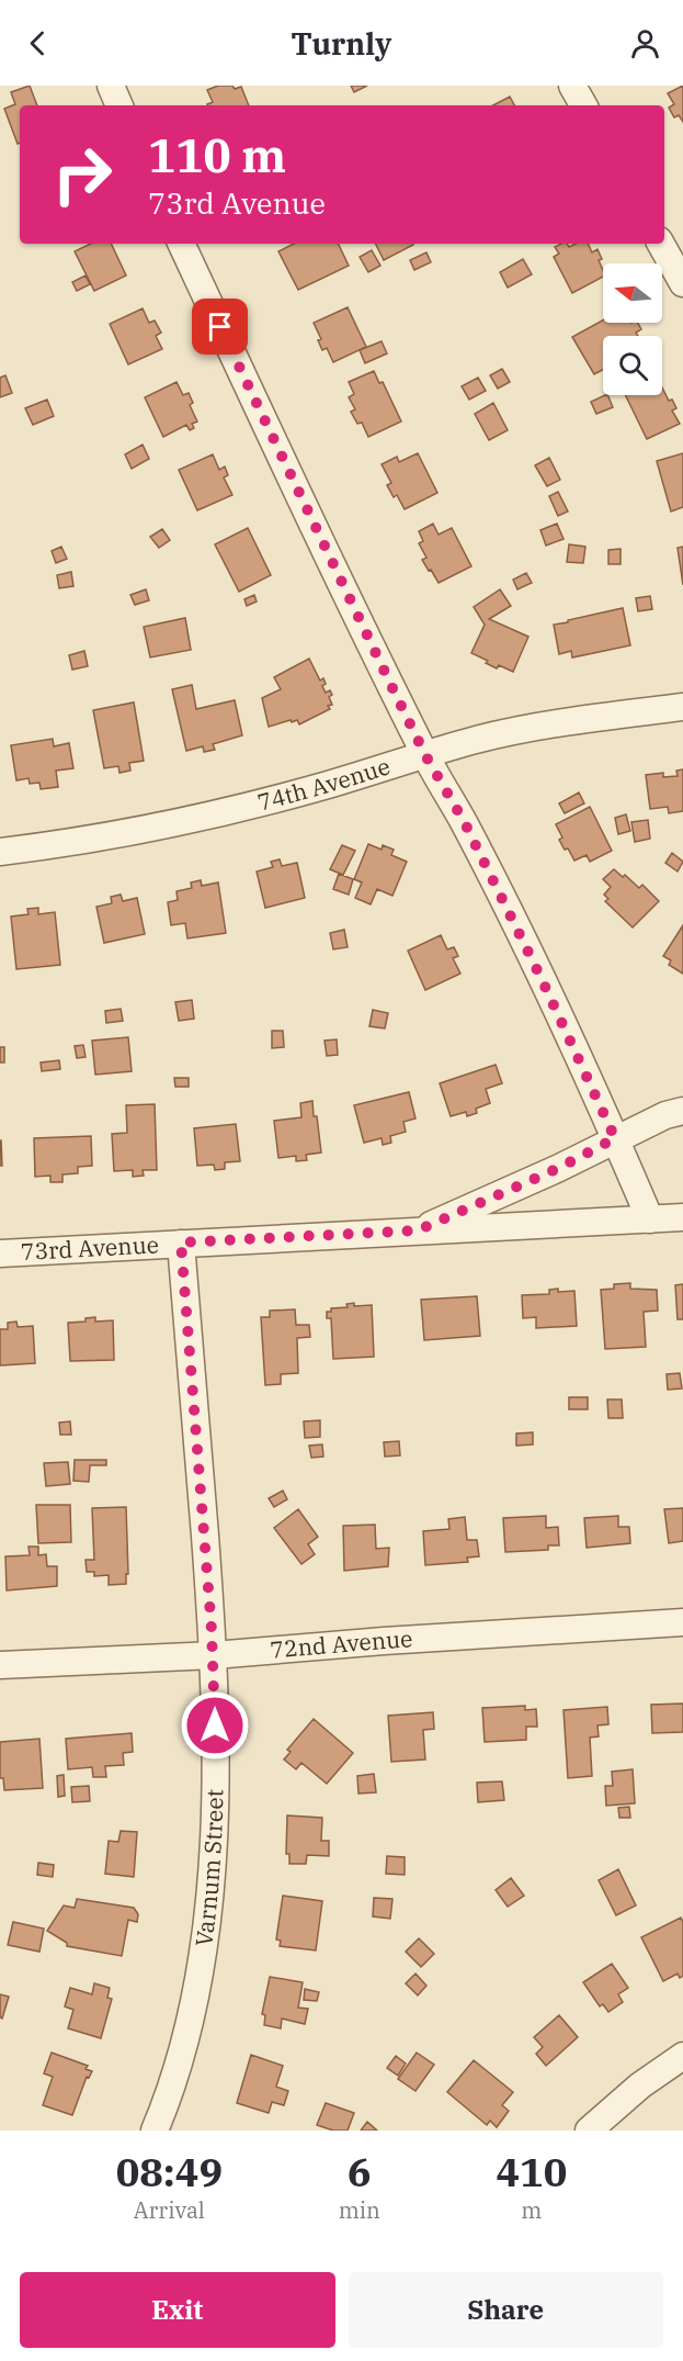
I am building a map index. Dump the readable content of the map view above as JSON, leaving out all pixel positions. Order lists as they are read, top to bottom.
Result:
{
  "streets": {
    "street": [
      "74th Avenue",
      "73rd Avenue",
      "72nd Avenue",
      "Varnum Street"
    ]
  },
  "crossings": [
    ["73rd Avenue", "Varnum Street"],
    ["72nd Avenue", "Varnum Street"]
  ],
  "north": "left",
  "page": {
    "header": "Turnly",
    "turn": ["110 m", "73rd Avenue"],
    "eta": [
      "08:49",
      "Arrival",
      "6",
      "min",
      "410",
      "m"
    ],
    "buttons": ["Exit", "Share"]
  }
}
